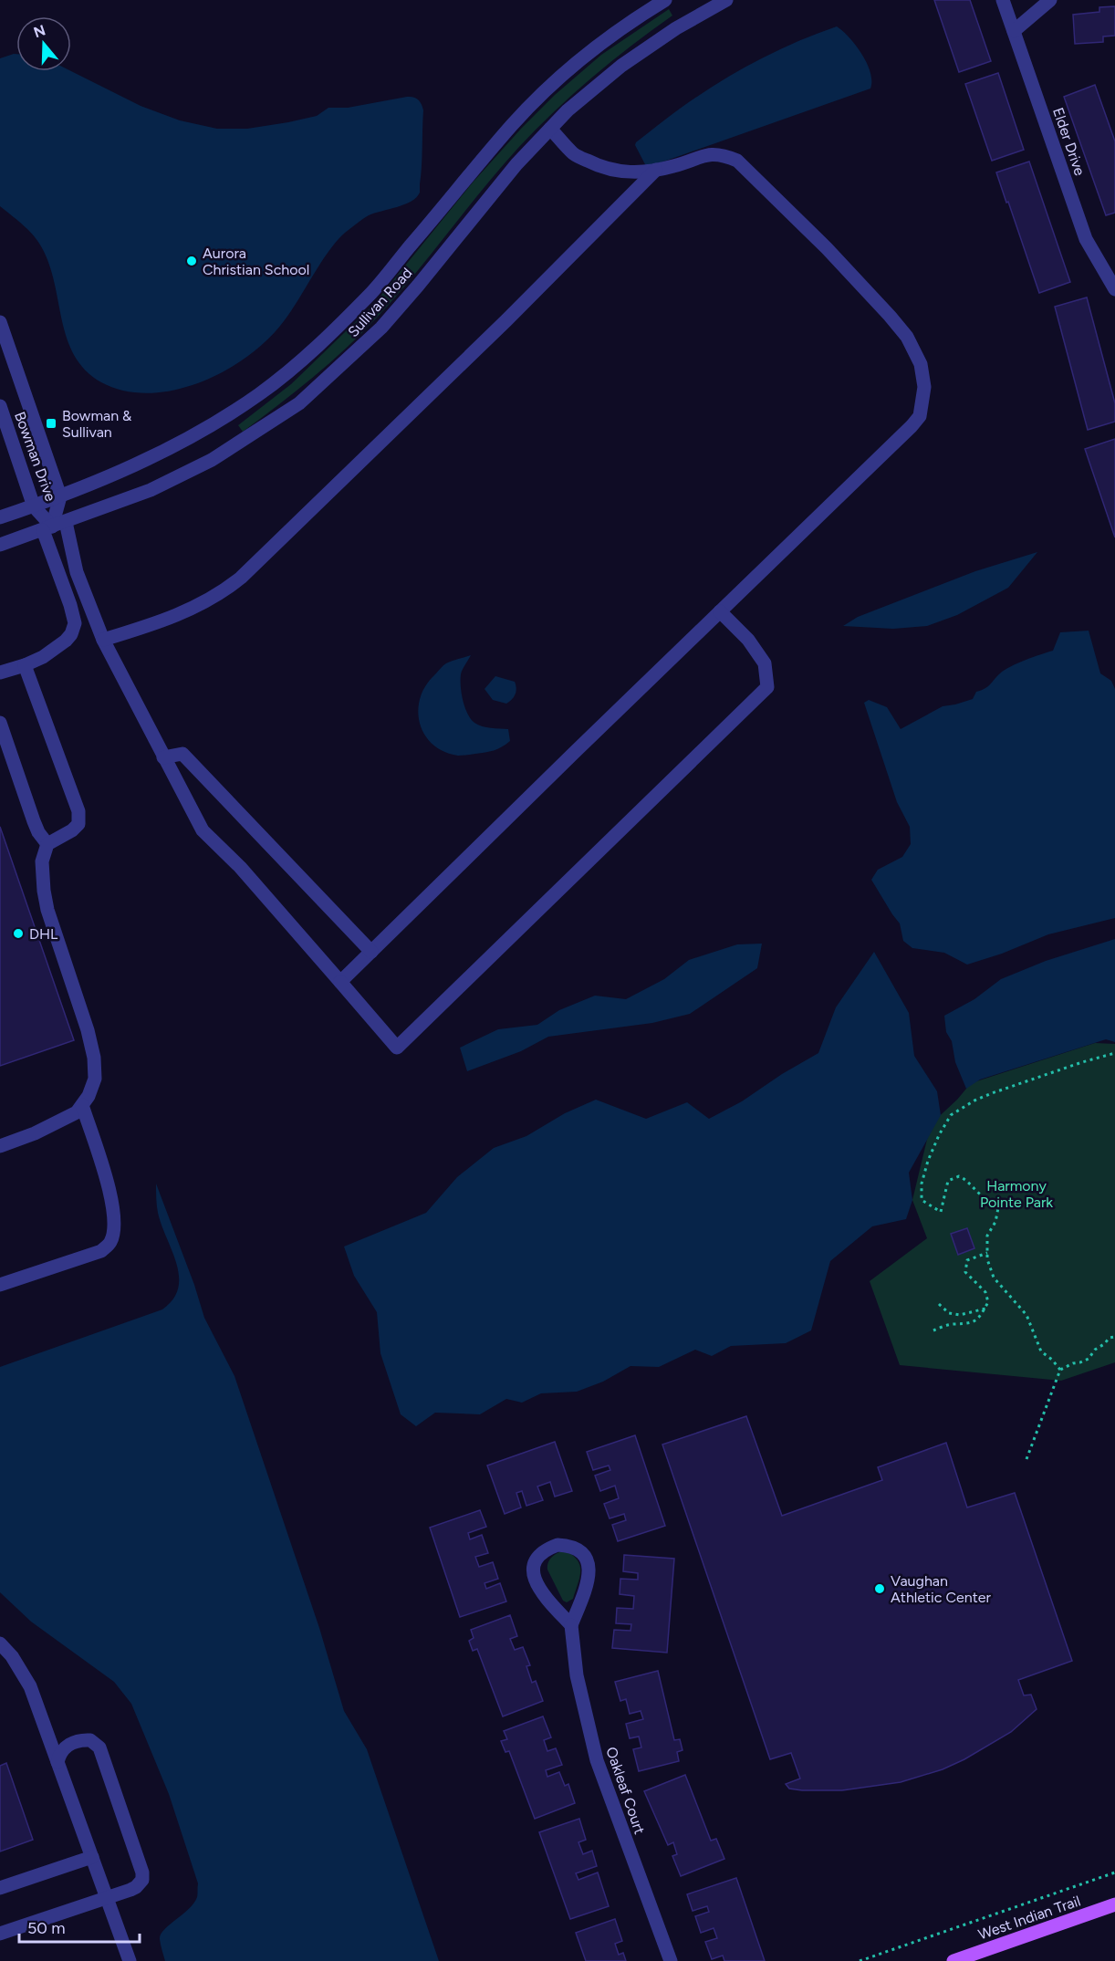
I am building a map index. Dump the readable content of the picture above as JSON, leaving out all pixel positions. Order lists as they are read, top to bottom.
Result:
{
  "streets": {
    "main road": ["West Indian Trail"],
    "street": [
      "Elder Drive",
      "Sullivan Road",
      "Bowman Drive",
      "Oakleaf Court"
    ]
  },
  "crossings": [
    ["Sullivan Road", "Bowman Drive"]
  ],
  "parks": ["Harmony Pointe Park"],
  "places": {
    "other": ["Aurora Christian School", "DHL", "Vaughan Athletic Center"],
    "transit": ["Bowman & Sullivan"]
  },
  "scale_bar": "50 m",
  "north": "top"
}
